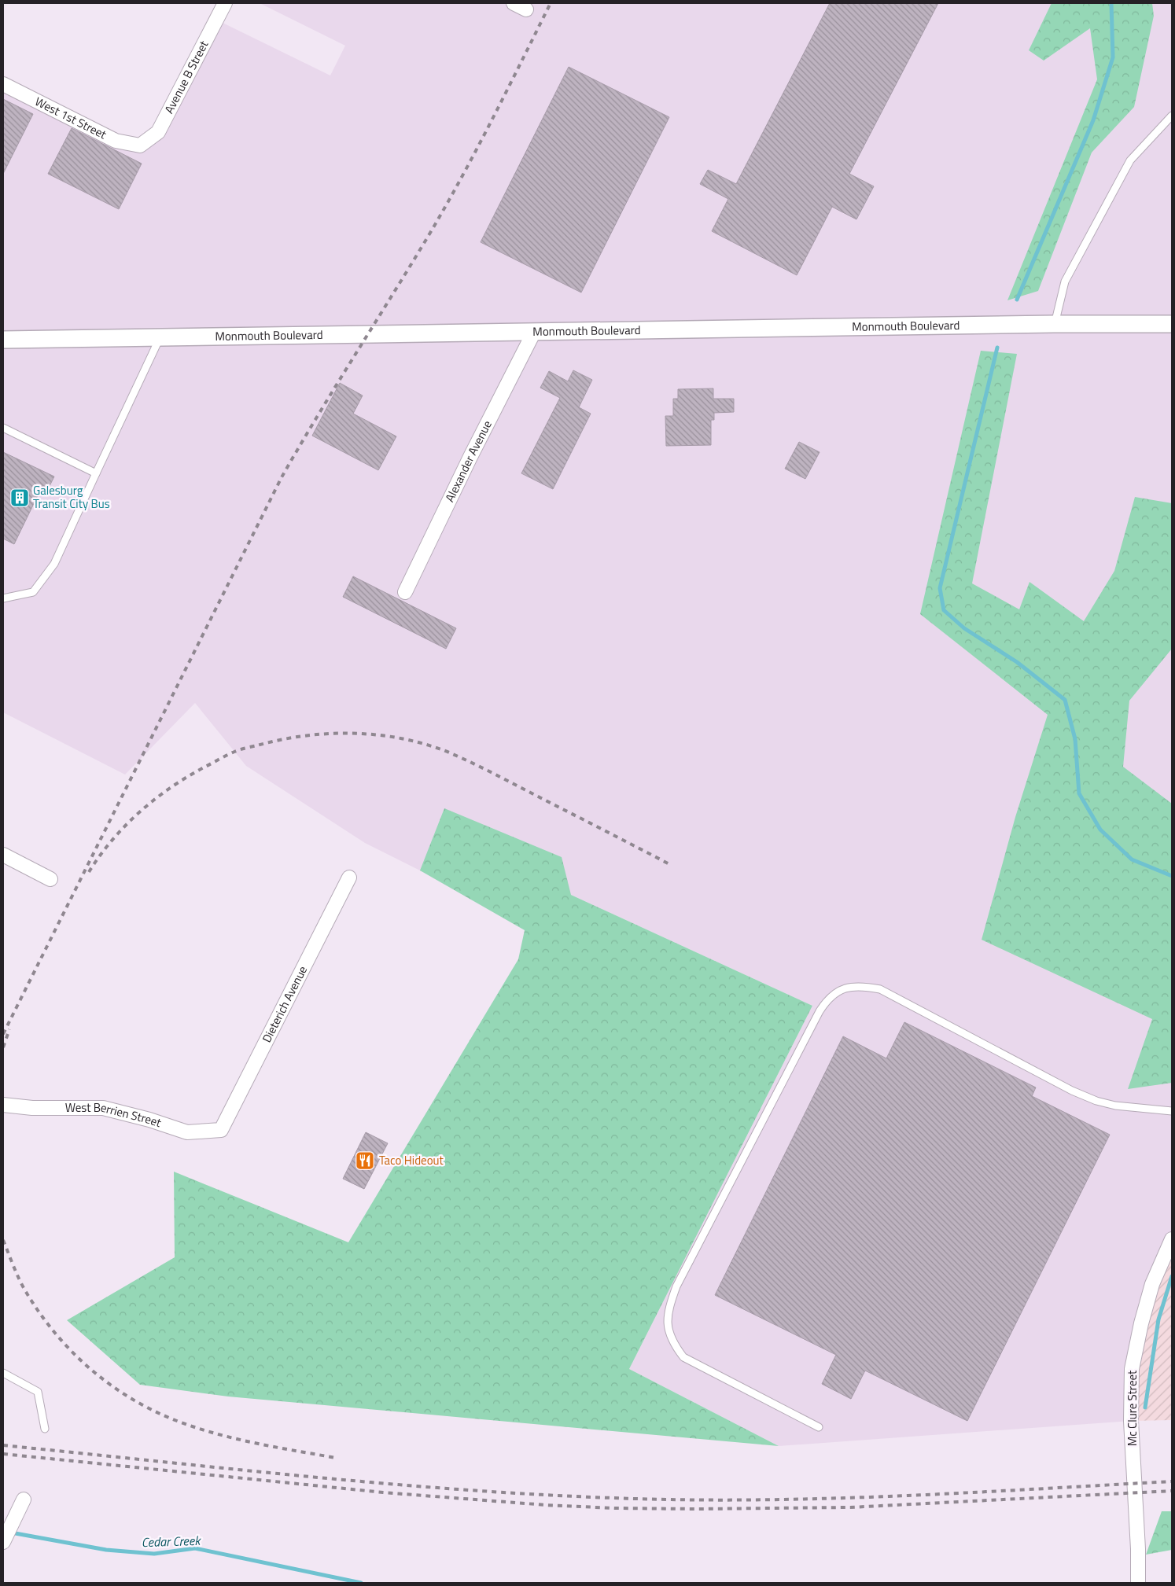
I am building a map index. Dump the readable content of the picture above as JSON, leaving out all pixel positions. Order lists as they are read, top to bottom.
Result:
{
  "streets": {
    "street": [
      "Avenue B Street",
      "West 1st Street",
      "Monmouth Boulevard",
      "Alexander Avenue",
      "Dieterich Avenue",
      "West Berrien Street",
      "Mc Clure Street"
    ]
  },
  "crossings": [
    ["Avenue B Street", "West 1st Street"],
    ["Monmouth Boulevard", "Alexander Avenue"],
    ["Dieterich Avenue", "West Berrien Street"]
  ],
  "water": ["Cedar Creek"],
  "places": {
    "building": ["Galesburg Transit City Bus"],
    "restaurant": ["Taco Hideout"]
  }
}
